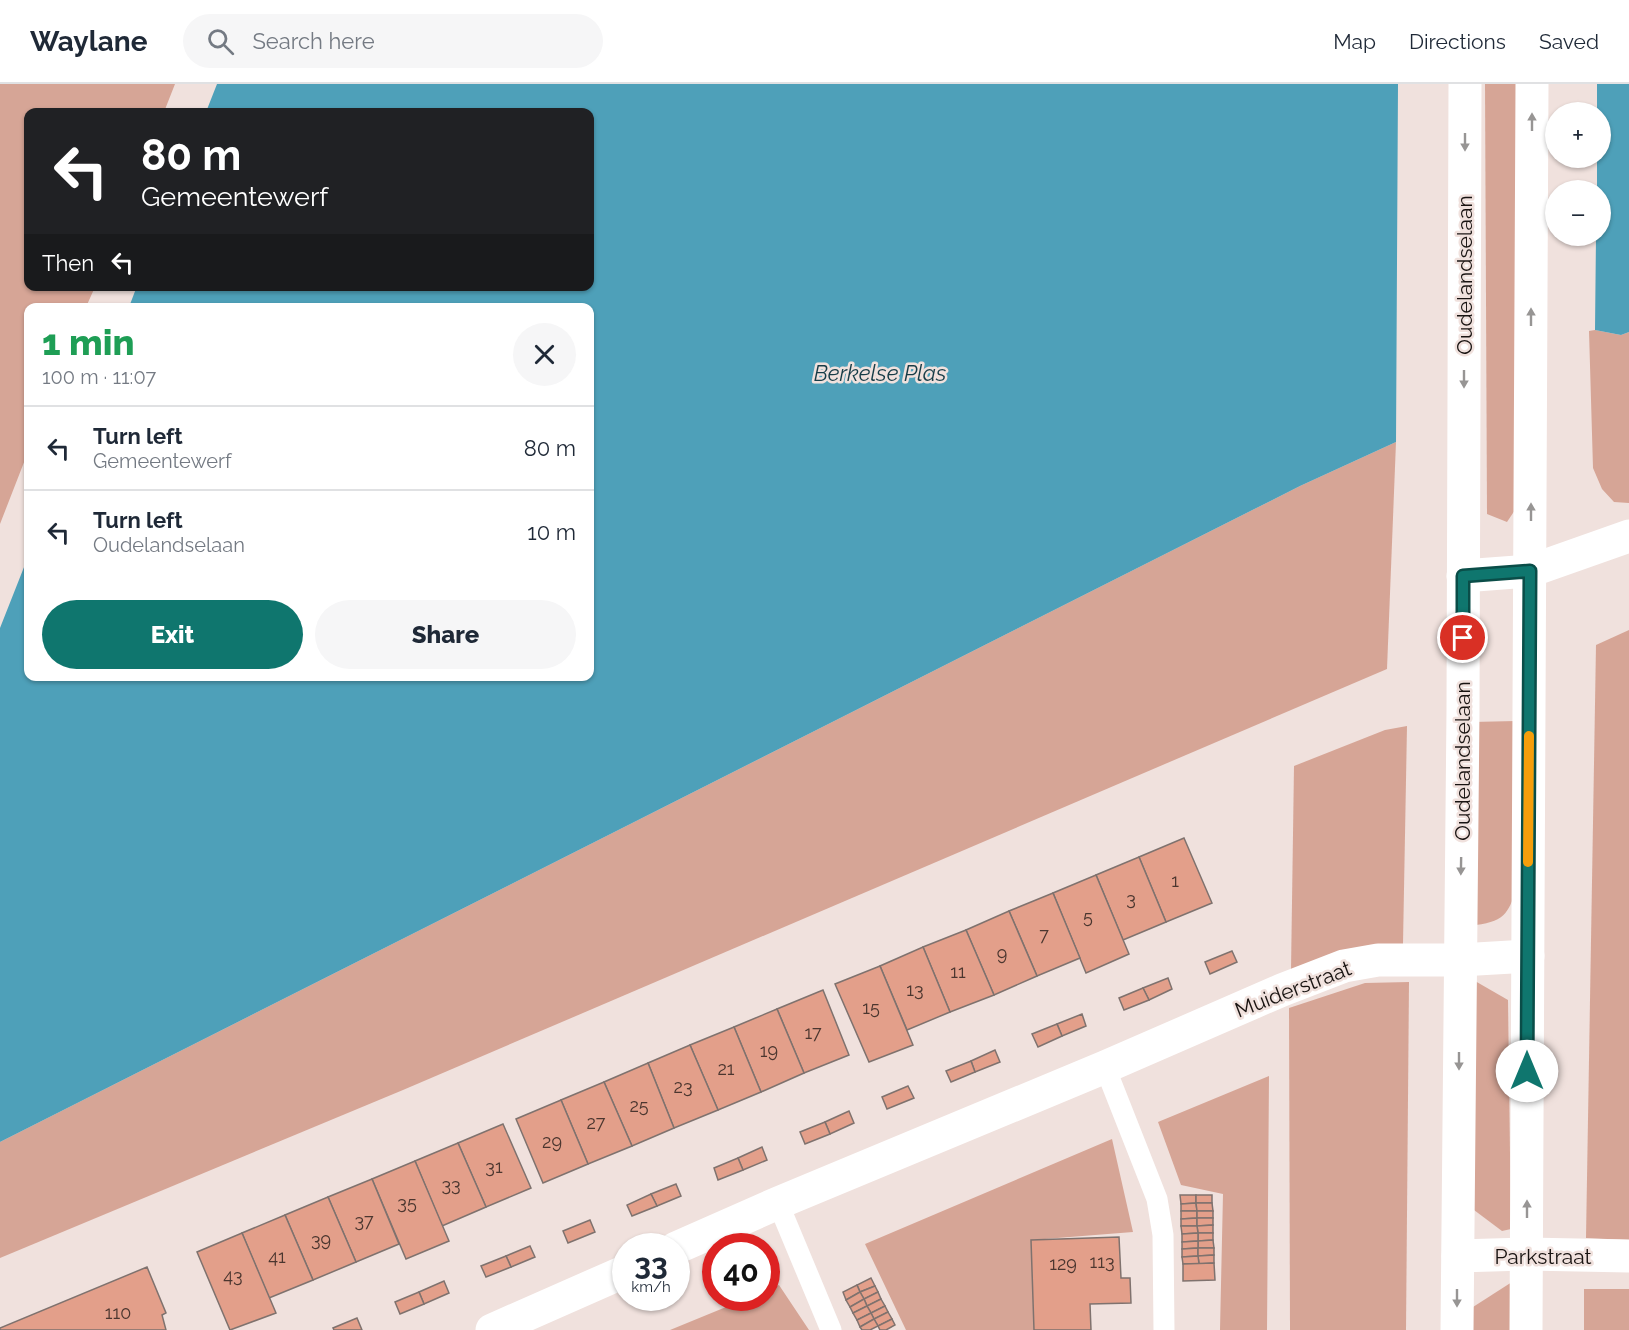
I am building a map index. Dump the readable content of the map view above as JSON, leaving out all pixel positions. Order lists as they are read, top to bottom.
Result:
{
  "streets": {
    "street": ["Oudelandselaan", "Muiderstraat", "Parkstraat"]
  },
  "crossings": [
    ["Oudelandselaan", "Muiderstraat"],
    ["Oudelandselaan", "Parkstraat"]
  ],
  "water": ["Berkelse Plas"],
  "house_numbers": [
    "1",
    "3",
    "5",
    "7",
    "9",
    "11",
    "13",
    "15",
    "17",
    "19",
    "21",
    "23",
    "25",
    "27",
    "29",
    "31",
    "33",
    "35",
    "37",
    "39",
    "41",
    "113",
    "129",
    "43",
    "110"
  ],
  "page": {
    "header": "Waylane",
    "search": "Search here",
    "nav": ["Map", "Directions", "Saved"],
    "map_buttons": ["+", "−"],
    "turn": ["80 m", "Gemeentewerf"],
    "then": "Then",
    "heading": ["1 min", "100 m · 11:07"],
    "list": [
      {
        "name": "Turn left",
        "note": "Gemeentewerf",
        "value": "80 m"
      },
      {
        "name": "Turn left",
        "note": "Oudelandselaan",
        "value": "10 m"
      }
    ],
    "buttons": ["Exit", "Share"],
    "speed": "33 km/h",
    "limit": "40"
  }
}
